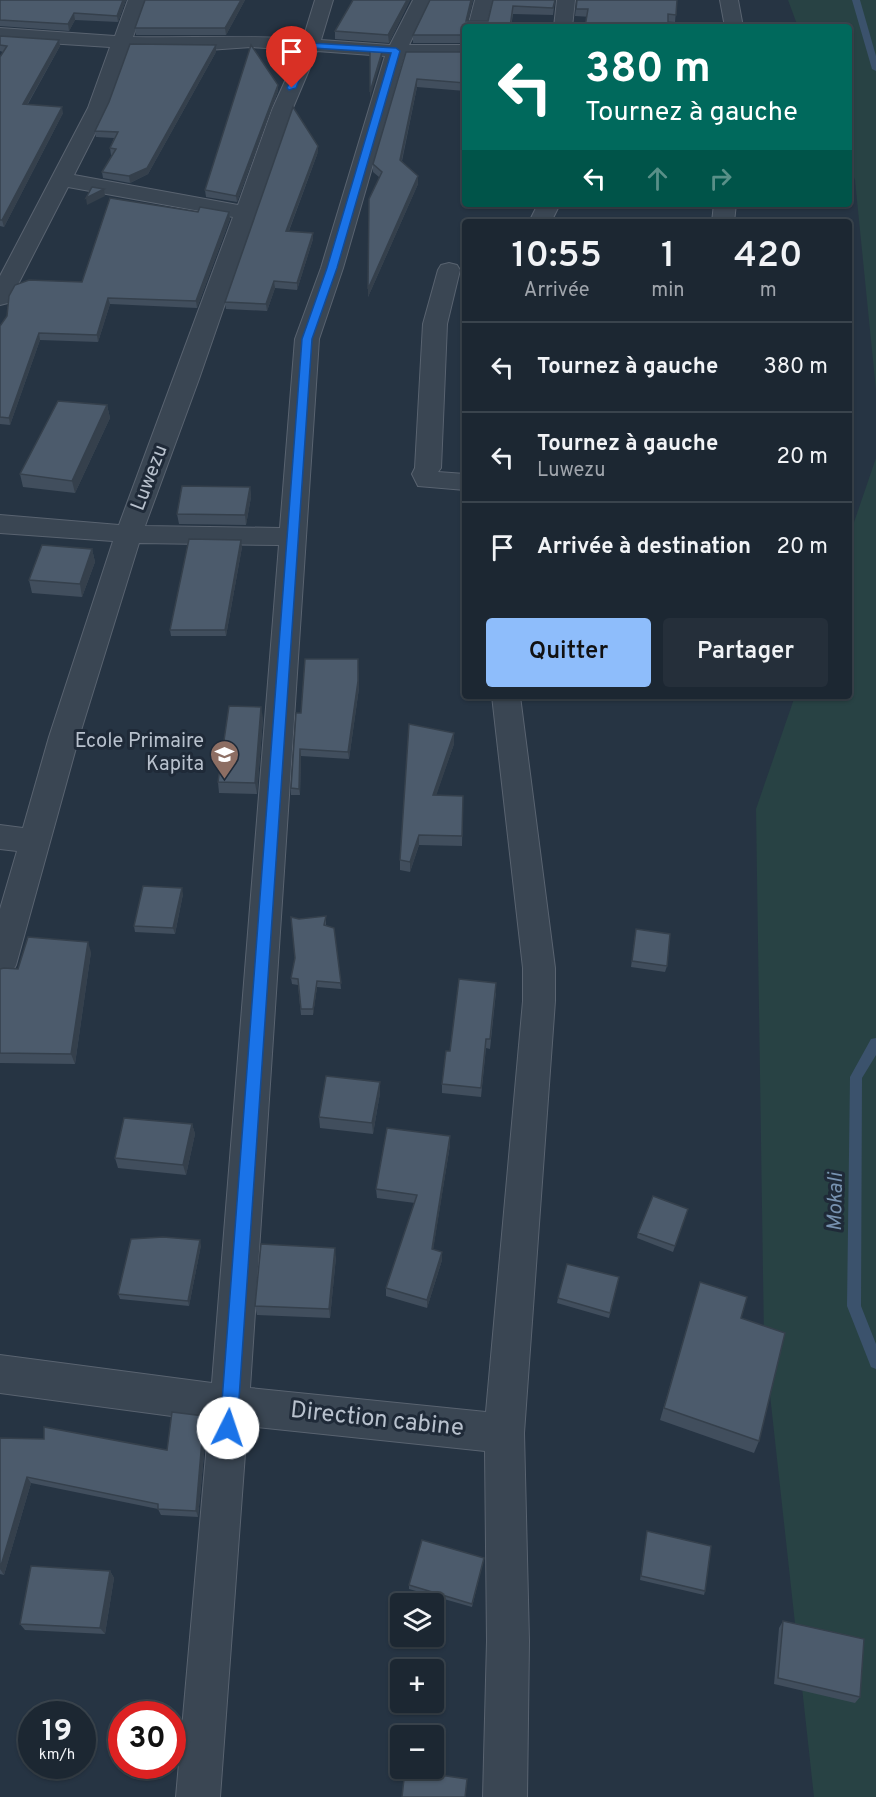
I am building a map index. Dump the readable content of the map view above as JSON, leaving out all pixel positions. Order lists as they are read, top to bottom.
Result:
{
  "streets": {
    "street": ["Luwezu", "Direction cabine"]
  },
  "water": ["Mokali"],
  "places": {
    "school or university": ["Ecole Primaire Kapita"]
  },
  "page": {
    "turn": ["380 m", "Tournez à gauche"],
    "eta": [
      "10:55",
      "Arrivée",
      "1",
      "min",
      "420",
      "m"
    ],
    "list": [
      {
        "name": "Tournez à gauche",
        "value": "380 m"
      },
      {
        "name": "Tournez à gauche",
        "note": "Luwezu",
        "value": "20 m"
      },
      {
        "name": "Arrivée à destination",
        "value": "20 m"
      }
    ],
    "buttons": ["Quitter", "Partager"],
    "map_buttons": ["+", "−"],
    "speed": "19 km/h",
    "limit": "30"
  }
}
